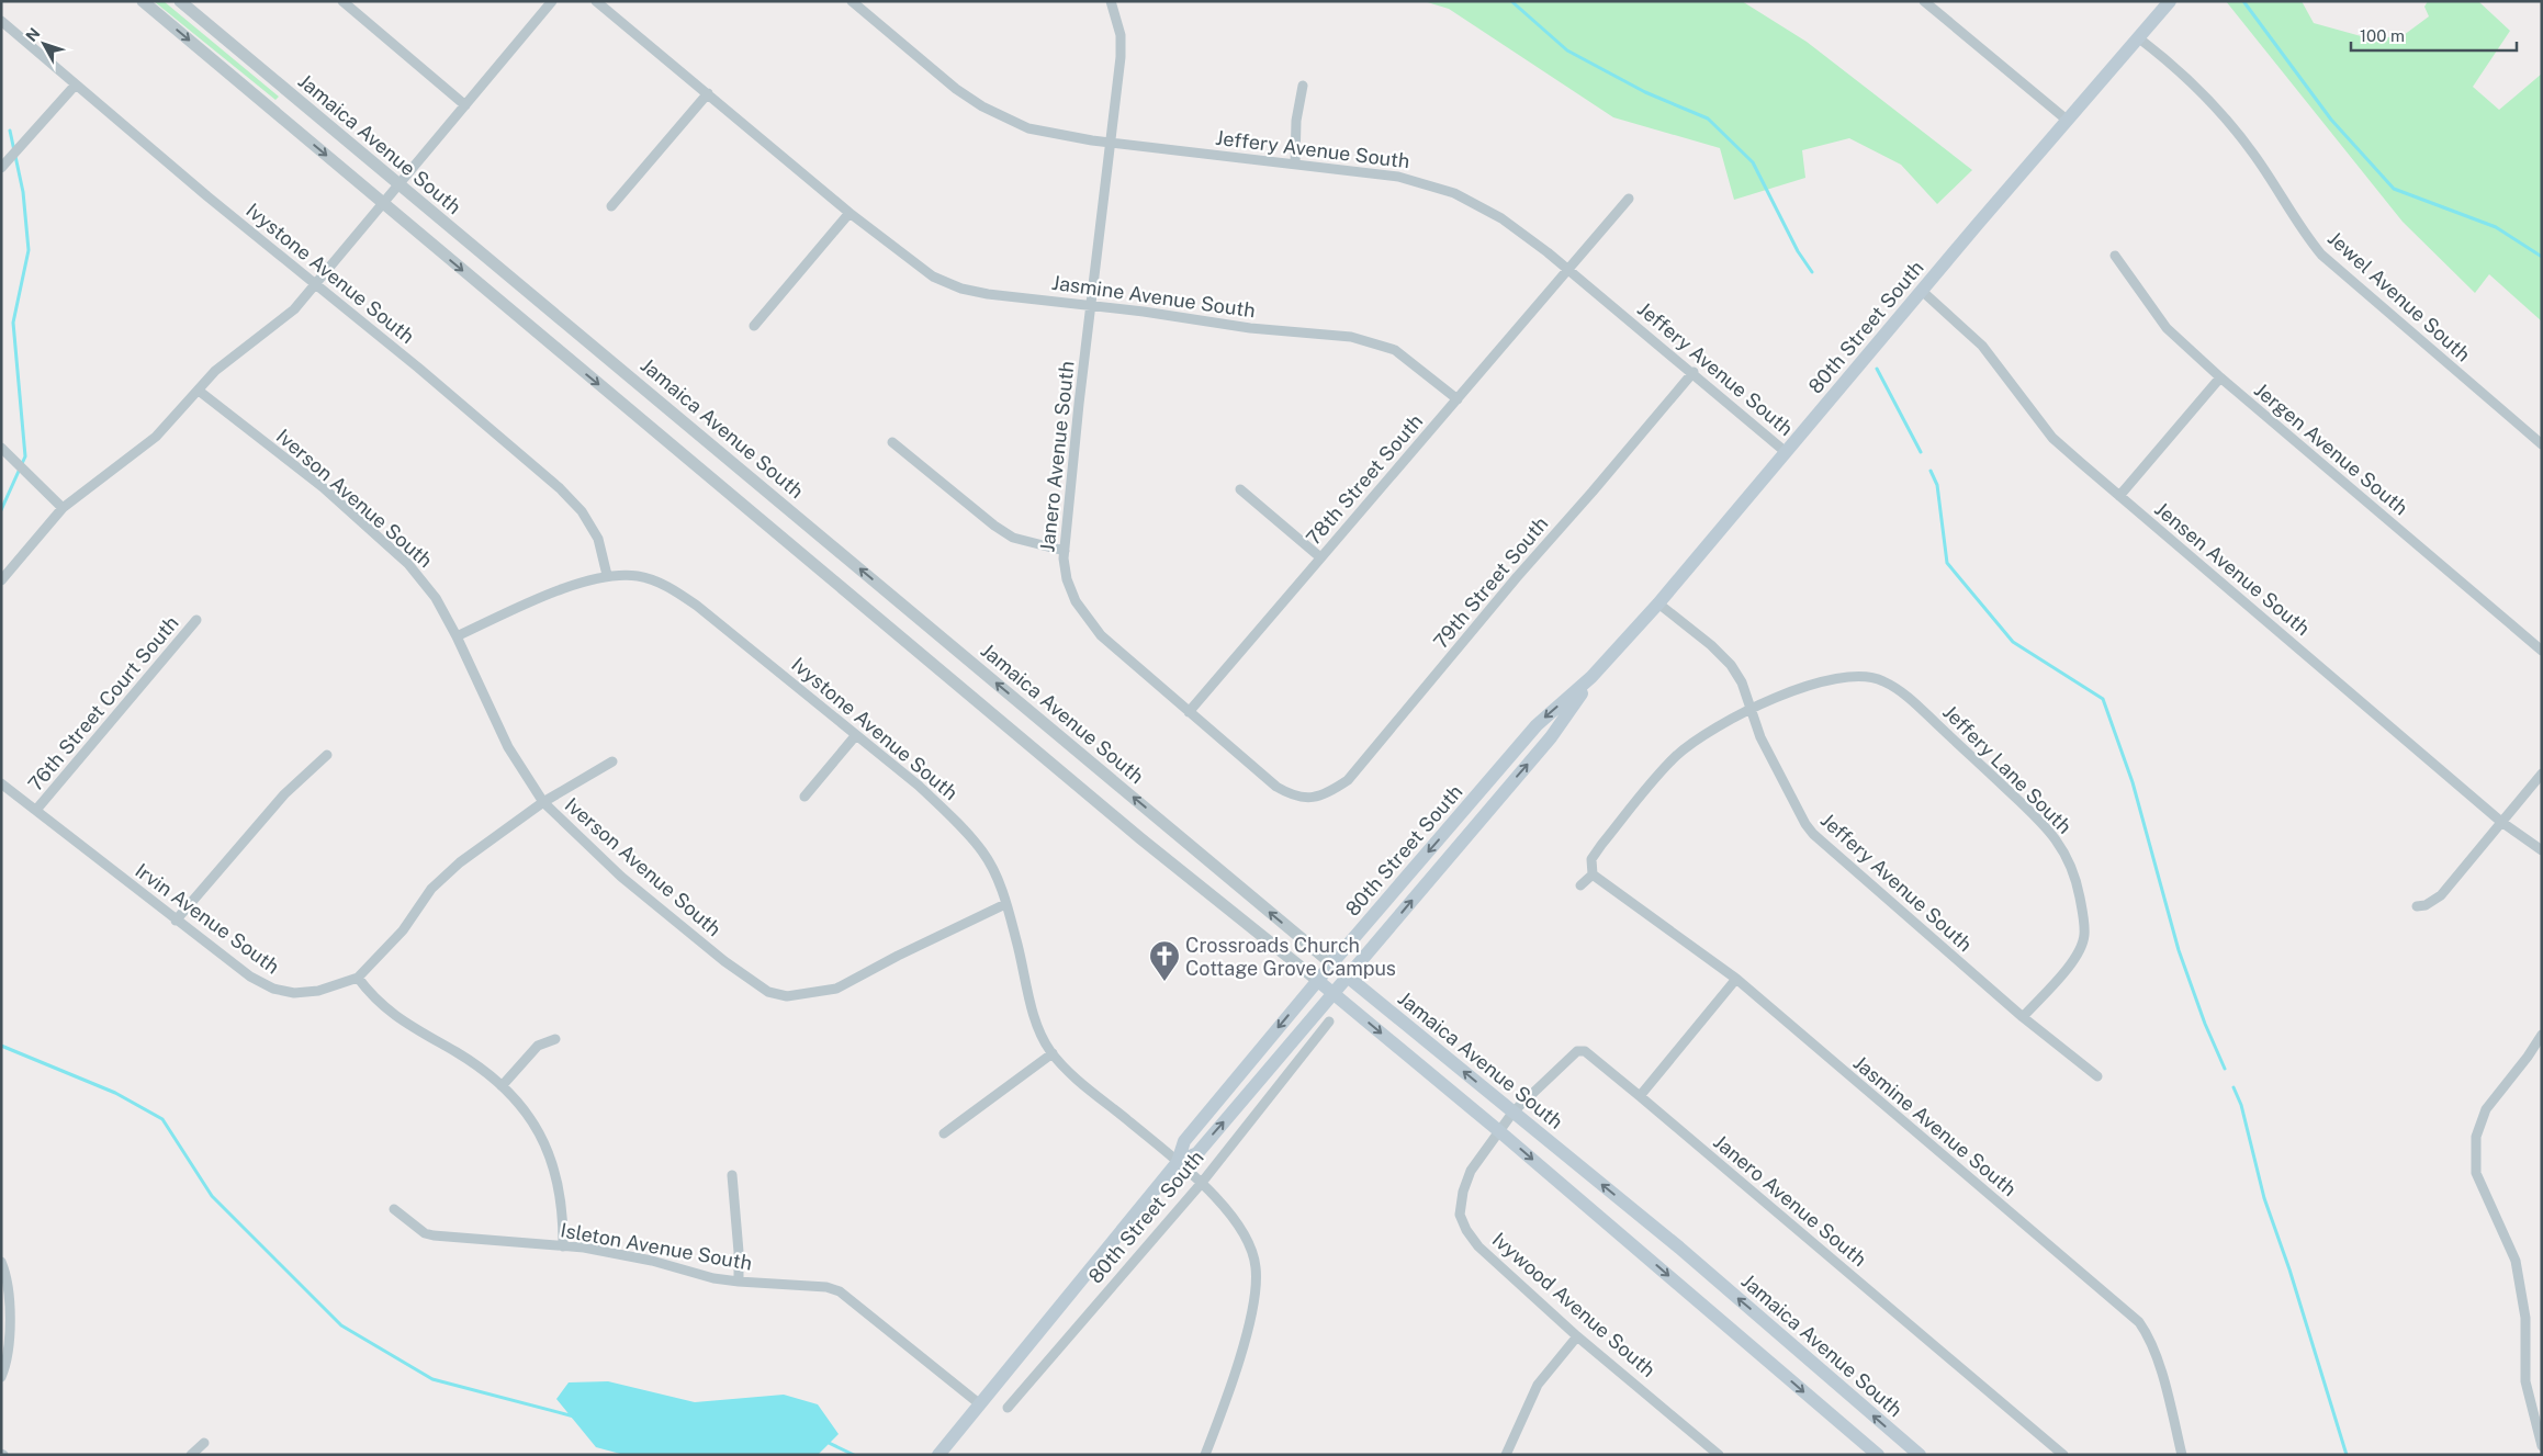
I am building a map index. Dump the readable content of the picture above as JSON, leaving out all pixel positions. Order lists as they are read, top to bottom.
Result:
{
  "streets": {
    "main road": ["Jamaica Avenue South", "80th Street South"],
    "street": [
      "Jeffery Avenue South",
      "Ivystone Avenue South",
      "Jasmine Avenue South",
      "Jewel Avenue South",
      "Jergen Avenue South",
      "Janero Avenue South",
      "78th Street South",
      "Iverson Avenue South",
      "Jensen Avenue South",
      "79th Street South",
      "76th Street Court South",
      "Jeffery Lane South",
      "Irvin Avenue South",
      "Isleton Avenue South",
      "Ivywood Avenue South"
    ]
  },
  "crossings": [
    ["Jamaica Avenue South", "80th Street South"],
    ["Jamaica Avenue South", "Janero Avenue South"],
    ["Jeffery Avenue South", "80th Street South"],
    ["Jeffery Avenue South", "Janero Avenue South"],
    ["Jeffery Avenue South", "78th Street South"],
    ["Jeffery Avenue South", "79th Street South"],
    ["Jeffery Avenue South", "Jeffery Lane South"],
    ["Ivystone Avenue South", "80th Street South"],
    ["Ivystone Avenue South", "Iverson Avenue South"],
    ["Jasmine Avenue South", "Janero Avenue South"],
    ["Jasmine Avenue South", "78th Street South"],
    ["Jasmine Avenue South", "Jeffery Lane South"],
    ["Jewel Avenue South", "80th Street South"],
    ["80th Street South", "Jensen Avenue South"],
    ["80th Street South", "Isleton Avenue South"],
    ["Janero Avenue South", "78th Street South"],
    ["Janero Avenue South", "79th Street South"],
    ["Janero Avenue South", "Ivywood Avenue South"],
    ["76th Street Court South", "Irvin Avenue South"]
  ],
  "places": {
    "church": ["Crossroads Church Cottage Grove Campus"]
  },
  "scale_bar": "100 m",
  "north": "top left"
}
